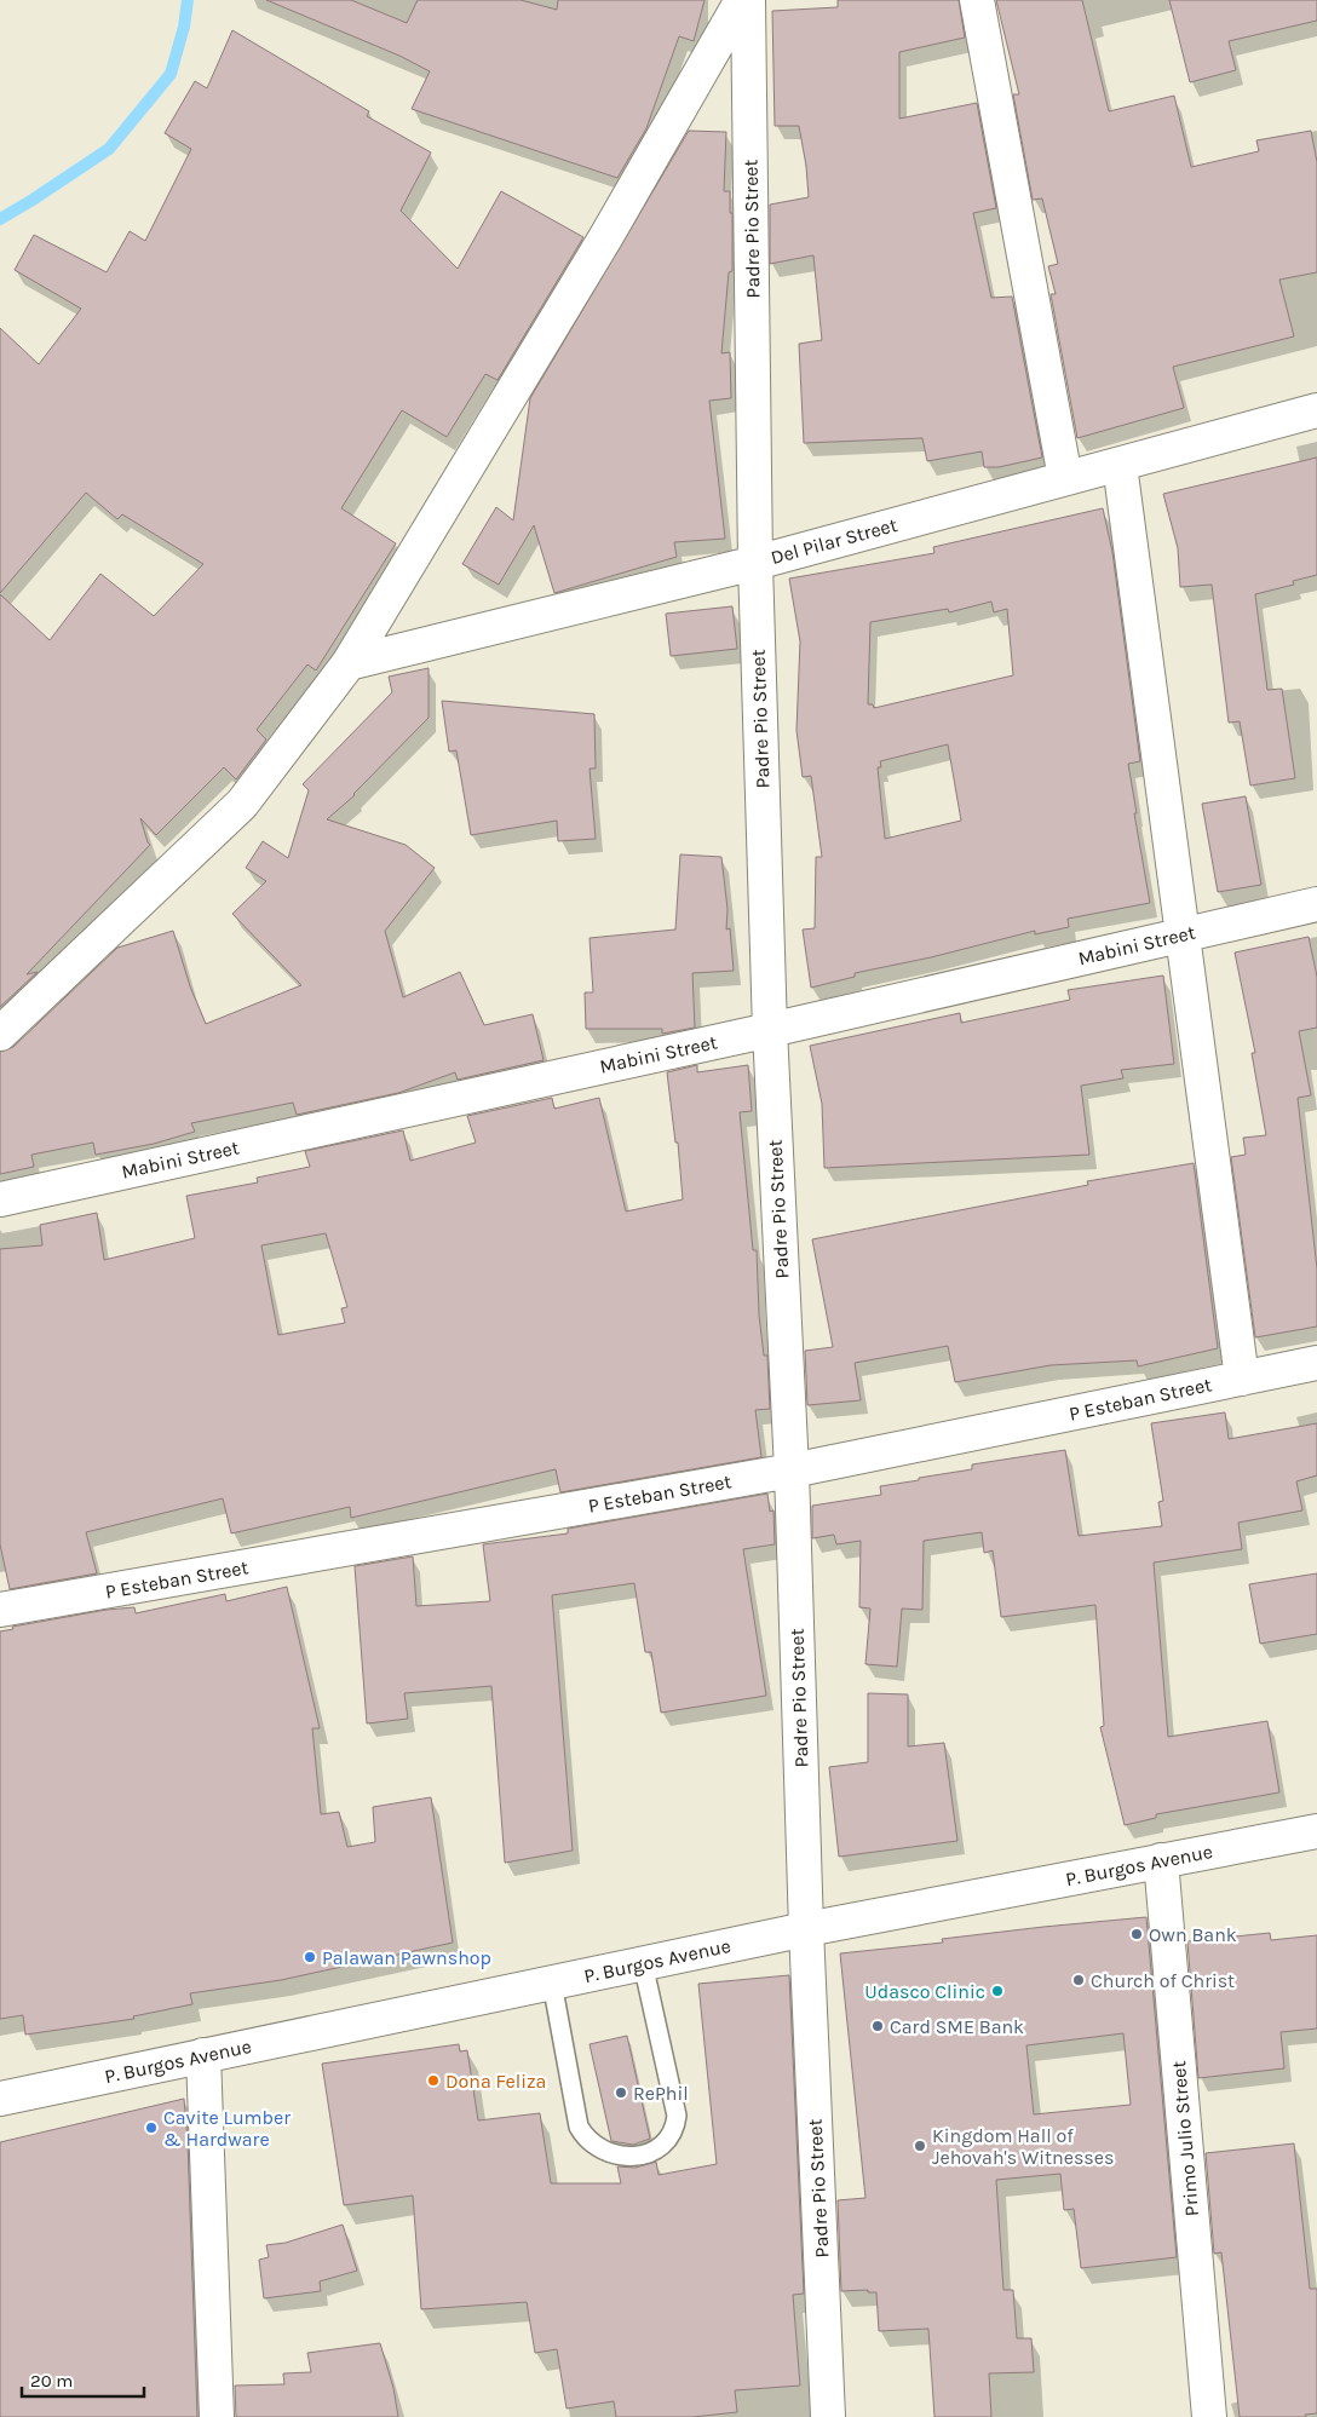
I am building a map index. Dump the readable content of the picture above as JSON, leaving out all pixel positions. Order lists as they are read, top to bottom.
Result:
{
  "streets": {
    "street": [
      "Padre Pio Street",
      "Del Pilar Street",
      "Mabini Street",
      "P Esteban Street",
      "P. Burgos Avenue",
      "Primo Julio Street"
    ]
  },
  "crossings": [
    ["Padre Pio Street", "Del Pilar Street"],
    ["Padre Pio Street", "Mabini Street"],
    ["Padre Pio Street", "P Esteban Street"],
    ["Padre Pio Street", "P. Burgos Avenue"],
    ["P. Burgos Avenue", "Primo Julio Street"]
  ],
  "places": [
    "Own Bank",
    "Palawan Pawnshop",
    "Church of Christ",
    "Udasco Clinic",
    "Card SME Bank",
    "Dona Feliza",
    "RePhil",
    "Cavite Lumber & Hardware",
    "Kingdom Hall of Jehovah's Witnesses"
  ],
  "scale_bar": "20 m"
}
